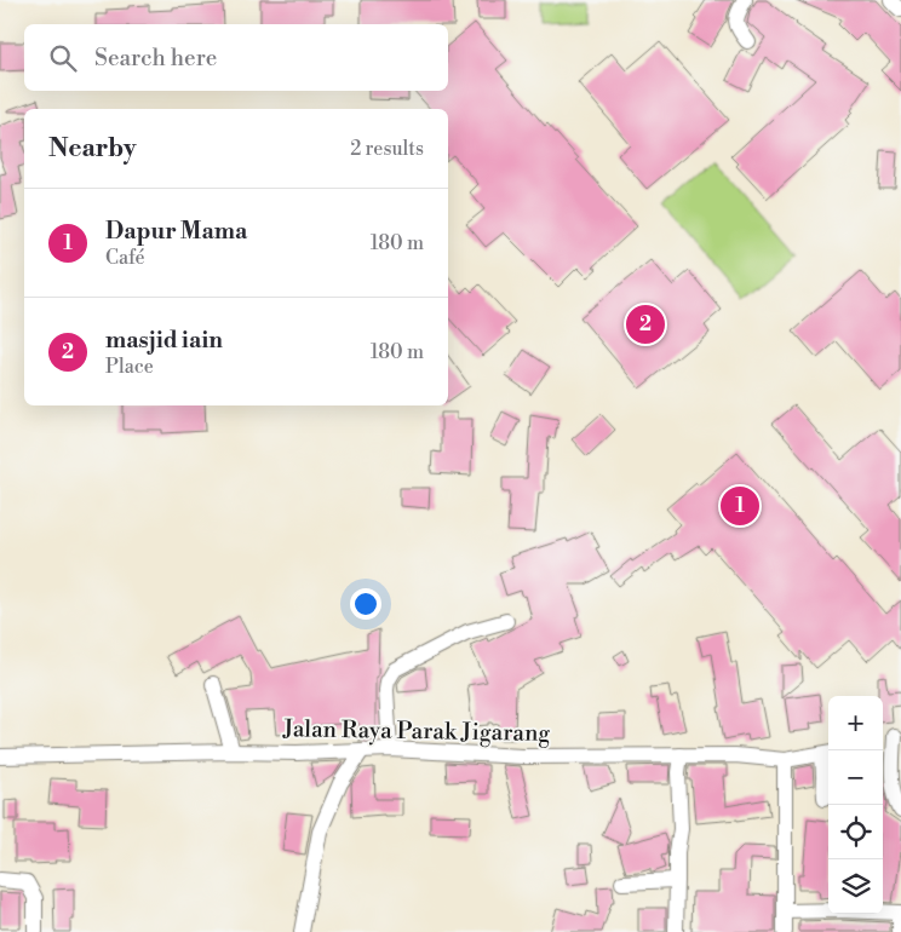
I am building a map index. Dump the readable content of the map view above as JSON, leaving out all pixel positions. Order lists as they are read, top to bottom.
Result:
{
  "streets": {
    "street": ["Jalan Raya Parak Jigarang"]
  },
  "page": {
    "search": "Search here",
    "heading": ["Nearby", "2 results"],
    "list": [
      {
        "mark": "1",
        "name": "Dapur Mama",
        "note": "Café",
        "value": "180 m"
      },
      {
        "mark": "2",
        "name": "masjid iain",
        "note": "Place",
        "value": "180 m"
      }
    ],
    "pins": ["2", "1"],
    "map_buttons": ["+", "−"]
  }
}
